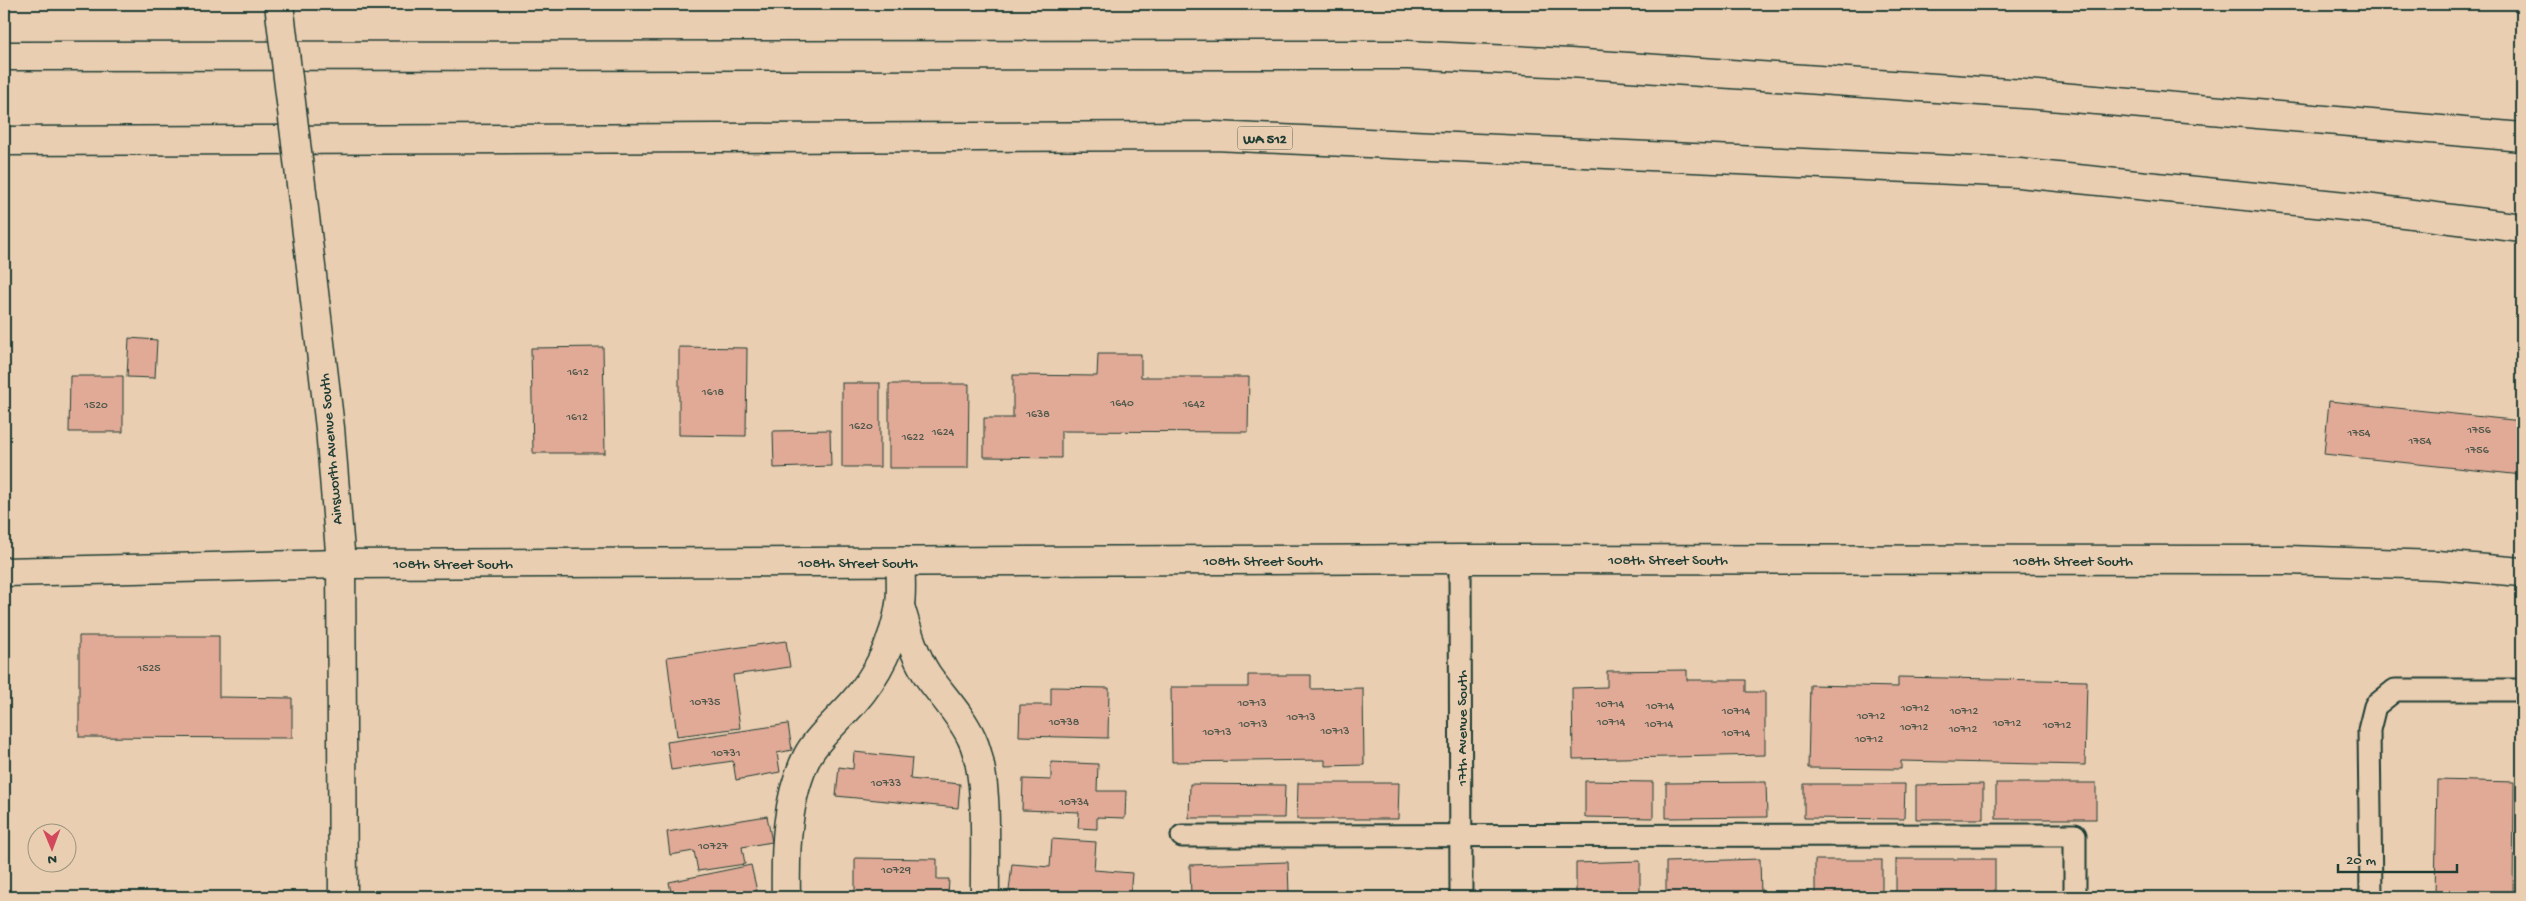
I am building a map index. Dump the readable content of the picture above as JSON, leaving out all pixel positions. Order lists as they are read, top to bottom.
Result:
{
  "streets": {
    "main road": ["WA 512", "Ainsworth Avenue South", "108th Street South"],
    "lane": ["17th Avenue South"]
  },
  "crossings": [
    ["Ainsworth Avenue South", "108th Street South"],
    ["108th Street South", "17th Avenue South"]
  ],
  "house_numbers": [
    "1612",
    "1618",
    "1640",
    "1642",
    "1520",
    "1638",
    "1612",
    "1620",
    "1756",
    "1624",
    "1754",
    "1622",
    "1754",
    "1756",
    "1525",
    "10735",
    "10713",
    "10714",
    "10714",
    "10712",
    "10714",
    "10712",
    "10712",
    "10713",
    "10738",
    "10714",
    "10712",
    "10713",
    "10714",
    "10712",
    "10712",
    "10712",
    "10713",
    "10713",
    "10714",
    "10712",
    "10731",
    "10733",
    "10734",
    "10727",
    "10729"
  ],
  "scale_bar": "20 m",
  "north": "bottom"
}
